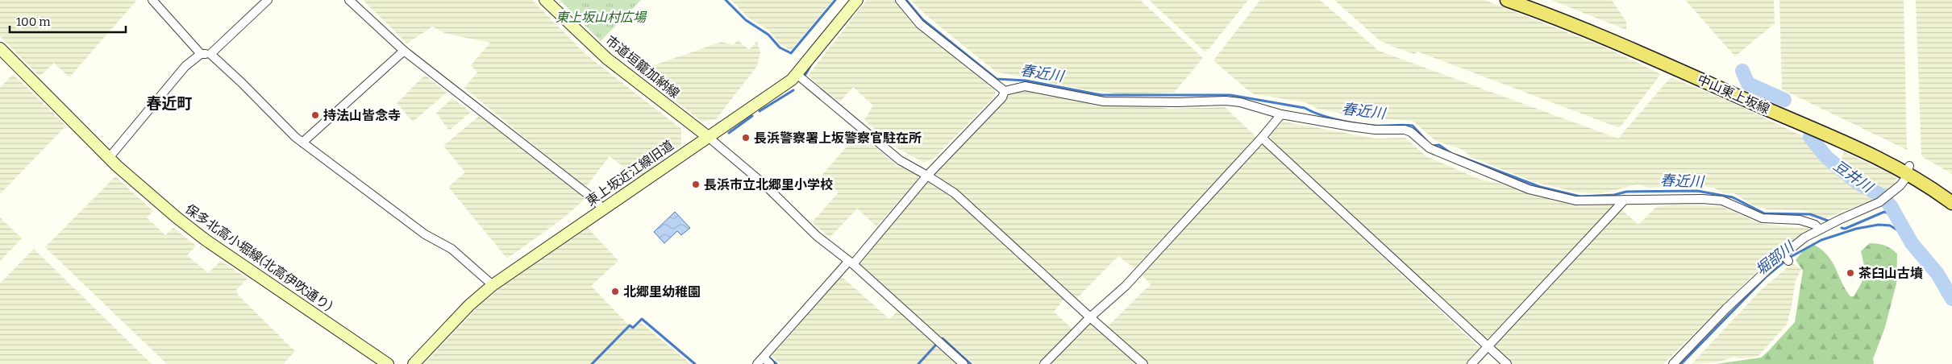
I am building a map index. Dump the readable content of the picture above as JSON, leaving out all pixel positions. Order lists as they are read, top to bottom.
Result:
{
  "streets": {
    "main road": ["中山東上坂線"],
    "street": ["市道垣籠加納線", "東上坂近江線旧道", "保多北高小堀線(北高伊吹通り)"]
  },
  "crossings": [
    ["市道垣籠加納線", "東上坂近江線旧道"]
  ],
  "districts": ["春近町"],
  "water": ["春近川", "豆井川", "堀部川"],
  "parks": ["東上坂山村広場"],
  "places": [
    "持法山皆念寺",
    "長浜警察署上坂警察官駐在所",
    "長浜市立北郷里小学校",
    "茶臼山古墳",
    "北郷里幼稚園"
  ],
  "scale_bar": "100 m"
}
